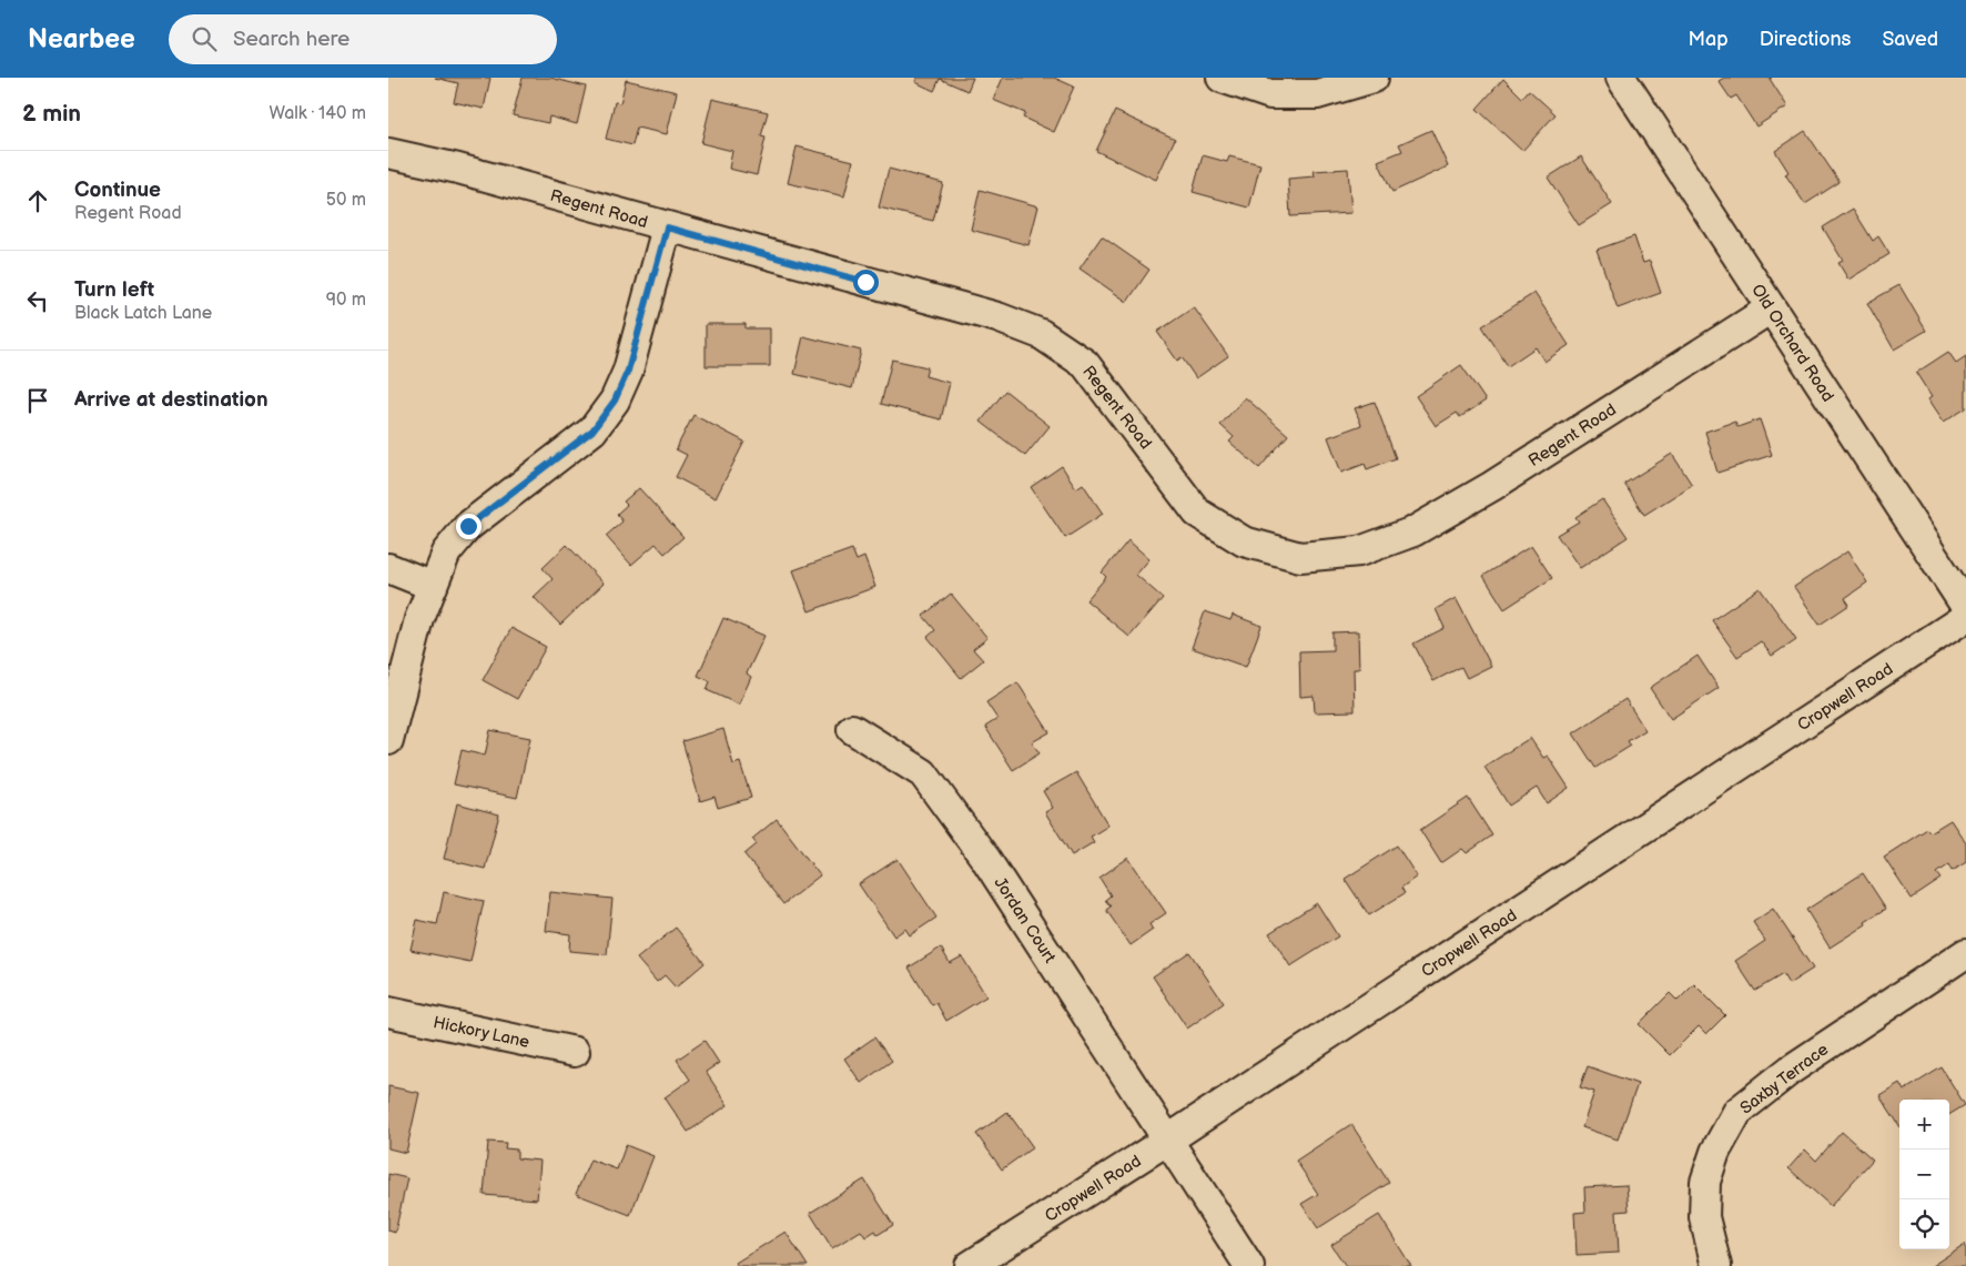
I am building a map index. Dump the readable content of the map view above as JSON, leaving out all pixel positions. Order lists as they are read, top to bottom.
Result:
{
  "streets": {
    "street": [
      "Regent Road",
      "Old Orchard Road",
      "Cropwell Road",
      "Jordan Court",
      "Hickory Lane",
      "Saxby Terrace"
    ]
  },
  "crossings": [
    ["Regent Road", "Old Orchard Road"],
    ["Cropwell Road", "Jordan Court"]
  ],
  "page": {
    "header": "Nearbee",
    "search": "Search here",
    "nav": ["Map", "Directions", "Saved"],
    "heading": ["2 min", "Walk · 140 m"],
    "list": [
      ["Continue", "Regent Road", "50 m"],
      ["Turn left", "Black Latch Lane", "90 m"],
      "Arrive at destination"
    ],
    "map_buttons": ["+", "−"]
  }
}
